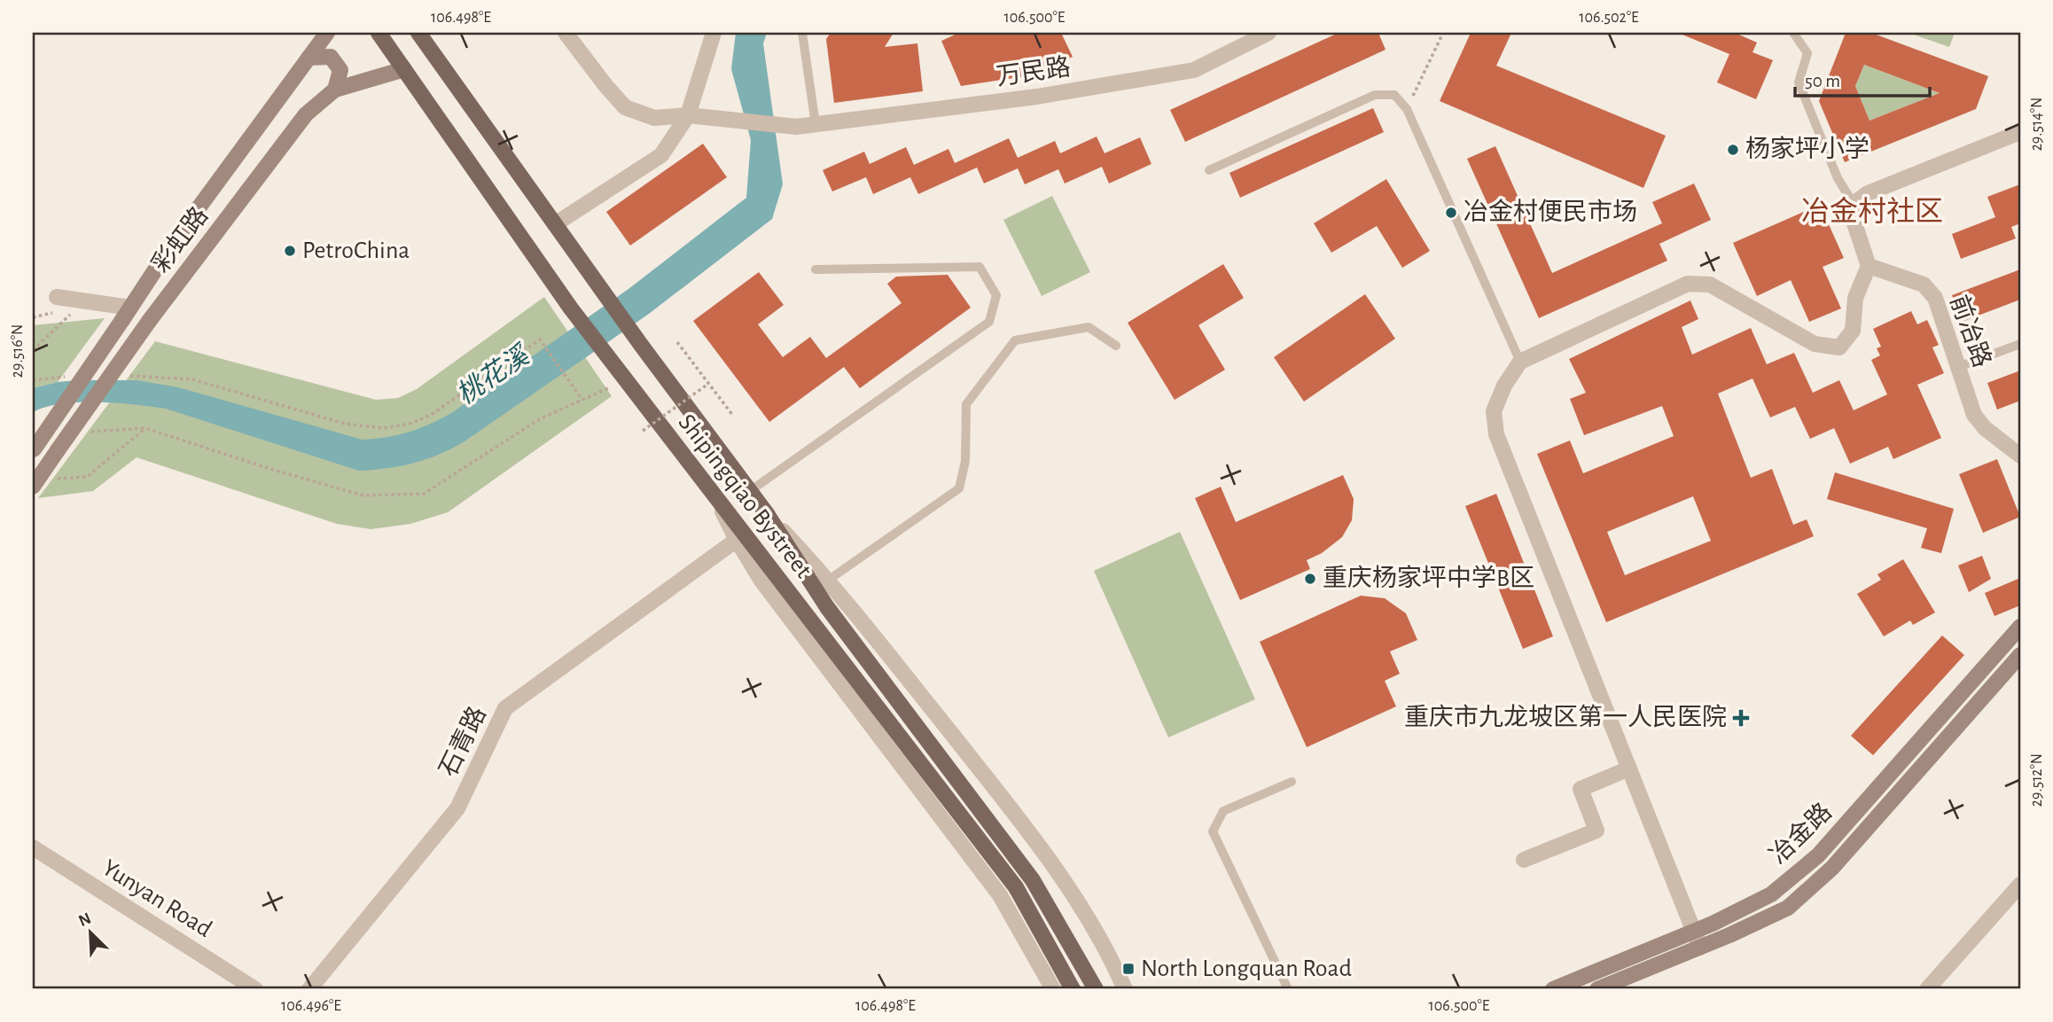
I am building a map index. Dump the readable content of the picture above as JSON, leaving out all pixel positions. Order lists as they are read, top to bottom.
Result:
{
  "streets": {
    "main road": ["彩虹路", "Shipingqiao Bystreet", "冶金路"],
    "street": [
      "万民路",
      "前冶路",
      "石青路",
      "Yunyan Road"
    ]
  },
  "crossings": [
    ["彩虹路", "Shipingqiao Bystreet"]
  ],
  "districts": ["冶金村社区"],
  "water": ["桃花溪"],
  "places": {
    "other": [
      "杨家坪小学",
      "冶金村便民市场",
      "PetroChina",
      "重庆杨家坪中学B区"
    ],
    "health": ["重庆市九龙坡区第一人民医院"],
    "transit": ["North Longquan Road"]
  },
  "scale_bar": "50 m",
  "north": "top left",
  "coordinates": [
    "106.498°E",
    "106.500°E",
    "106.502°E",
    "29.514°N",
    "29.516°N",
    "29.512°N",
    "106.496°E"
  ]
}
